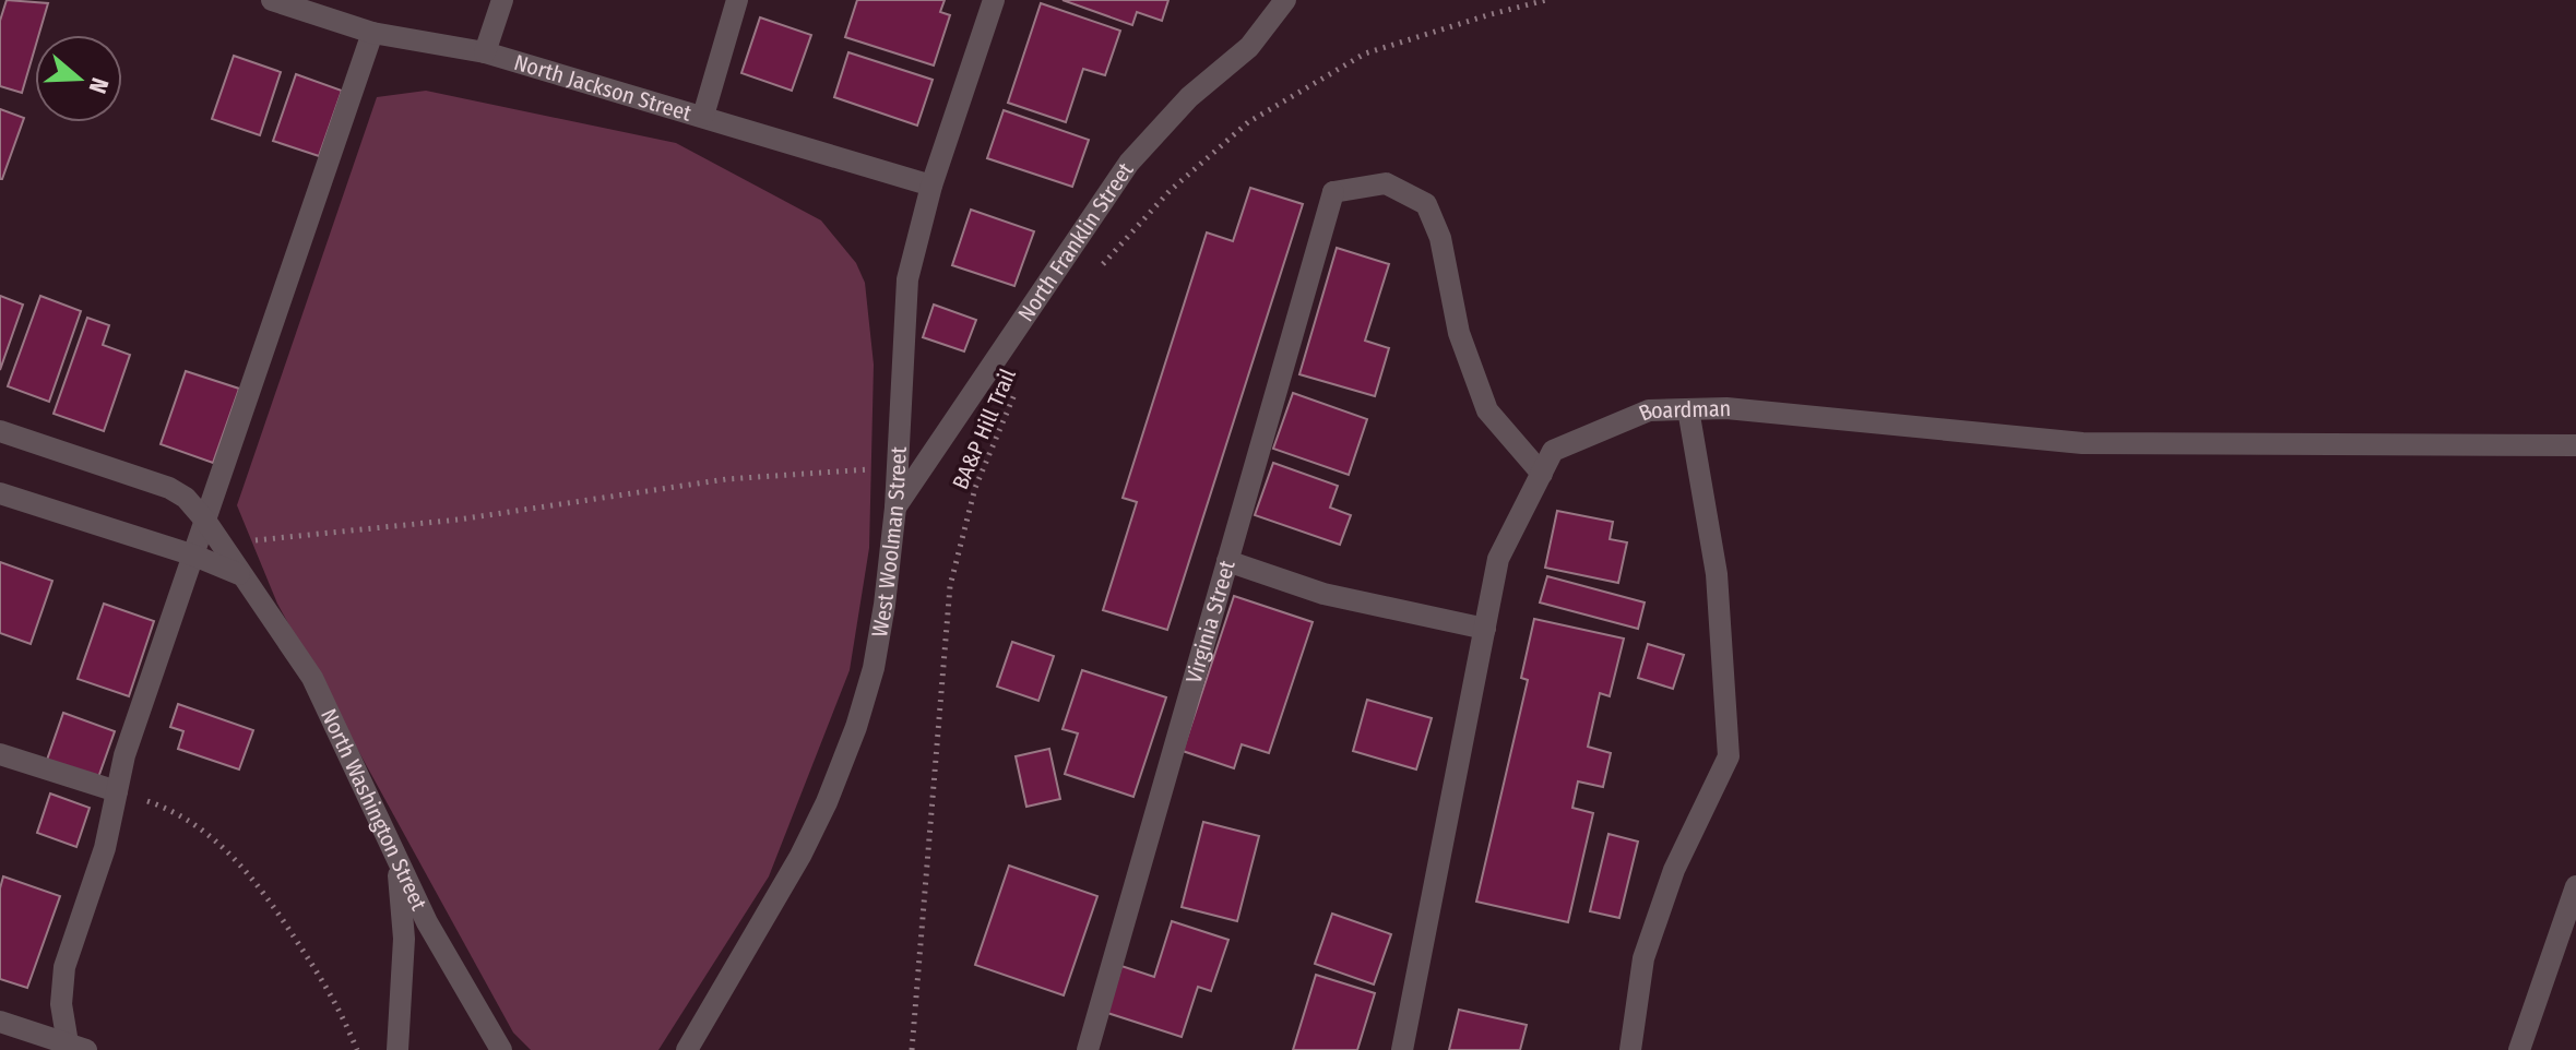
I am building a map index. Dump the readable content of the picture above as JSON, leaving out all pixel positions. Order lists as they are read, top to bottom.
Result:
{
  "streets": {
    "street": [
      "North Jackson Street",
      "North Franklin Street",
      "Boardman",
      "West Woolman Street",
      "Virginia Street",
      "North Washington Street"
    ],
    "path": ["BA&P Hill Trail"]
  },
  "crossings": [
    ["North Jackson Street", "West Woolman Street"],
    ["North Franklin Street", "West Woolman Street"],
    ["Boardman", "Virginia Street"]
  ],
  "north": "right"
}
